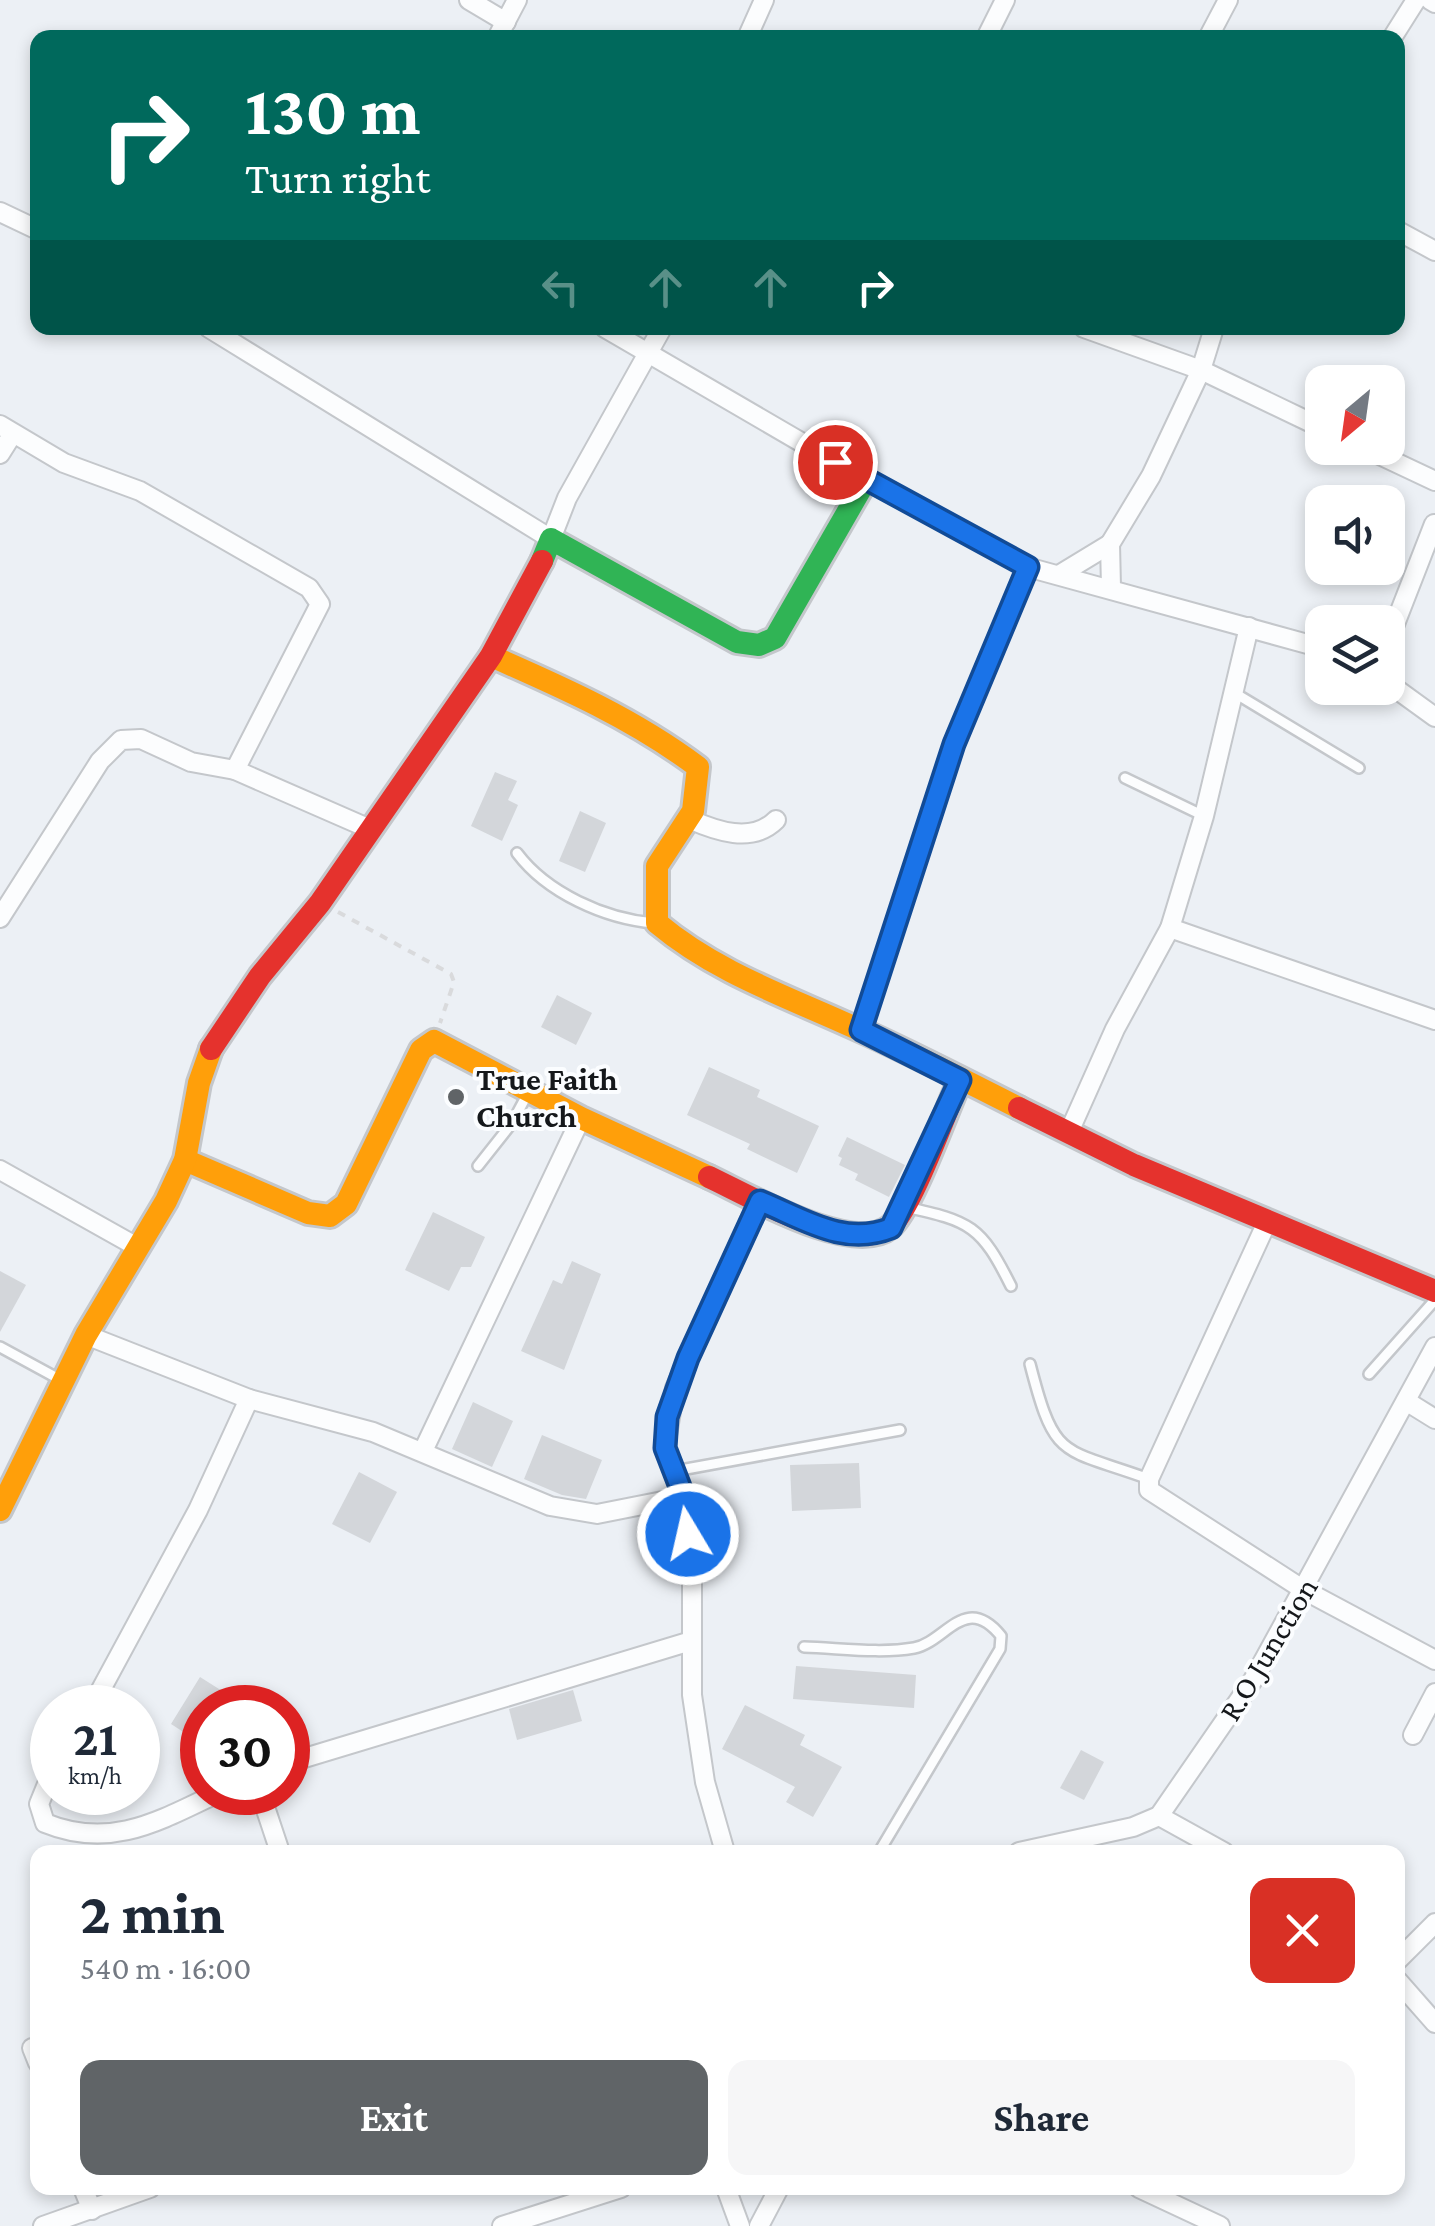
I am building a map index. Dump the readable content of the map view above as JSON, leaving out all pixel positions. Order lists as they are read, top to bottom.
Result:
{
  "streets": {
    "street": ["R.O Junction"]
  },
  "places": ["True Faith Church"],
  "north": "bottom left",
  "page": {
    "turn": ["130 m", "Turn right"],
    "speed": "21 km/h",
    "limit": "30",
    "heading": ["2 min", "540 m · 16:00"],
    "buttons": ["Exit", "Share"]
  }
}
